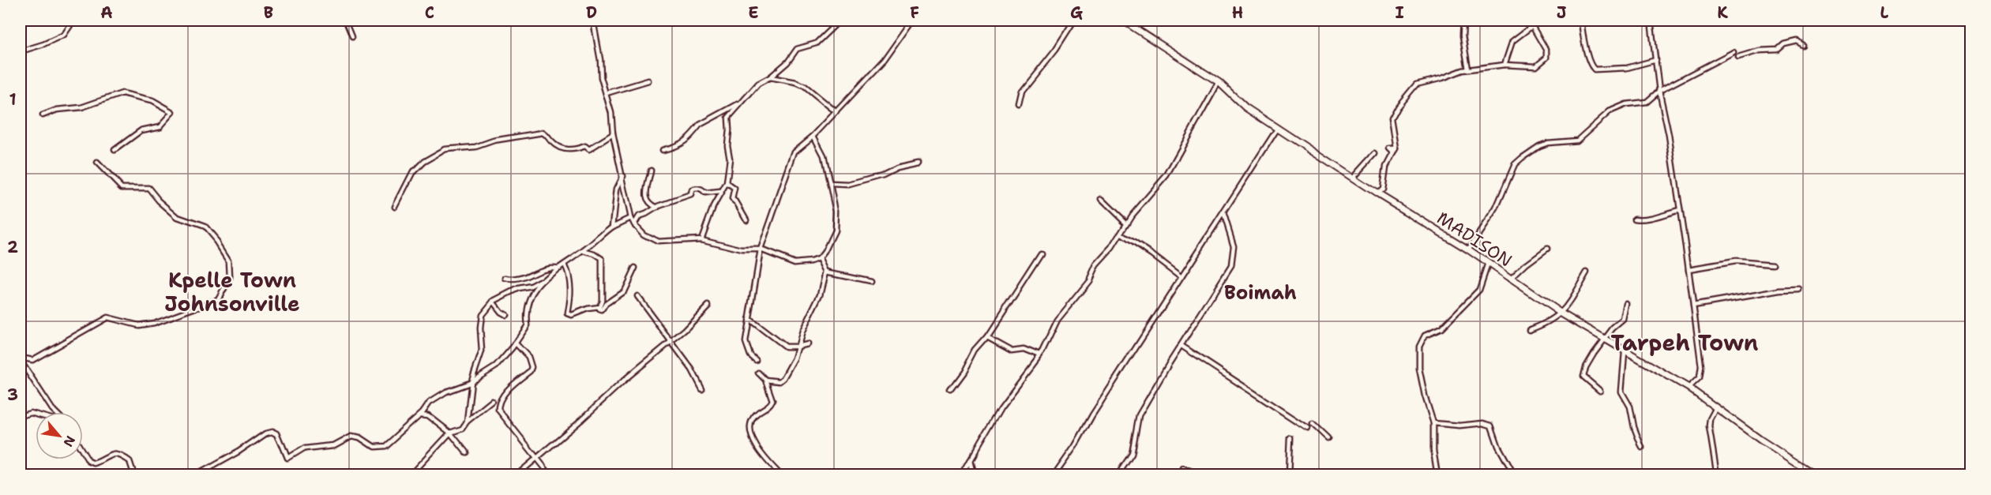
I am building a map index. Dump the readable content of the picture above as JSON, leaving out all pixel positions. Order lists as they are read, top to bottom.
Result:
{
  "streets": {
    "street": ["MADISON"]
  },
  "districts": ["Kpelle Town Johnsonville", "Boimah", "Tarpeh Town"],
  "north": "bottom right",
  "grid": {
    "columns": [
      "A",
      "B",
      "C",
      "D",
      "E",
      "F",
      "G",
      "H",
      "I",
      "J",
      "K",
      "L"
    ],
    "rows": ["1", "2", "3"]
  }
}
